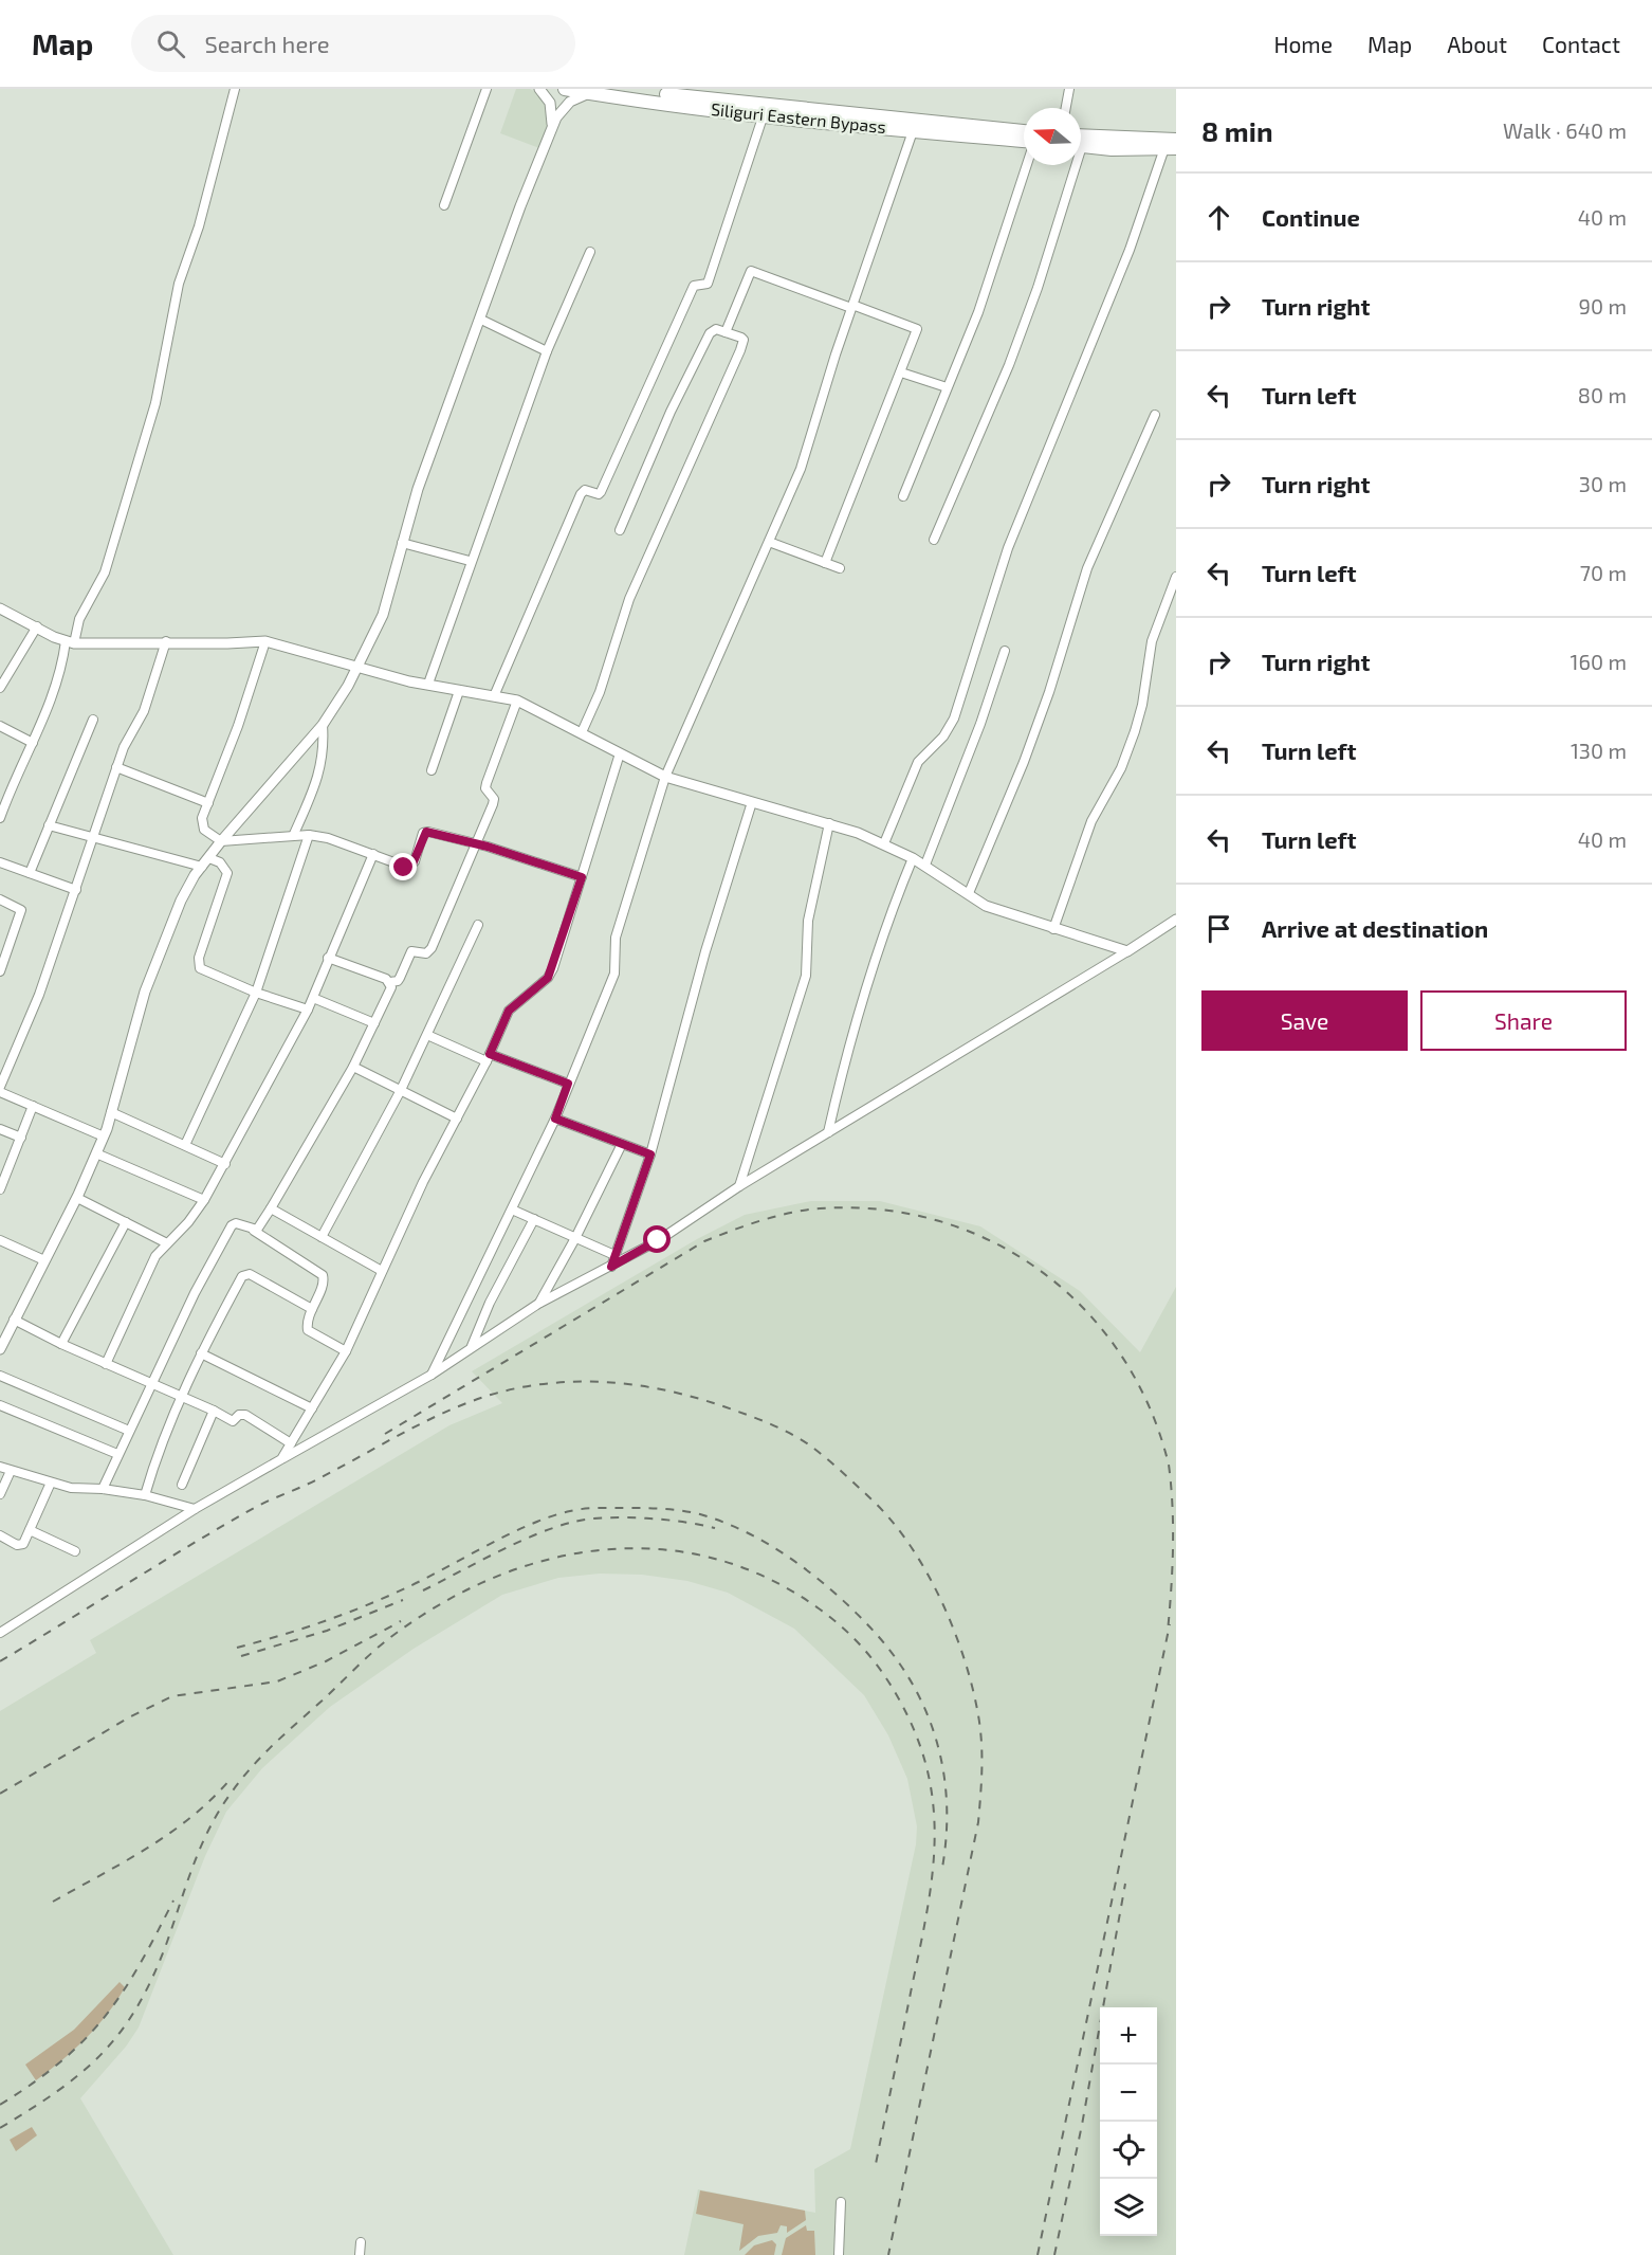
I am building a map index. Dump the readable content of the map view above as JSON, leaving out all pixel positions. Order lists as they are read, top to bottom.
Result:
{
  "streets": {
    "main road": ["Siliguri Eastern Bypass"]
  },
  "north": "left",
  "page": {
    "header": "Map",
    "search": "Search here",
    "nav": [
      "Home",
      "Map",
      "About",
      "Contact"
    ],
    "heading": ["8 min", "Walk · 640 m"],
    "list": [
      ["Continue", "40 m"],
      ["Turn right", "90 m"],
      ["Turn left", "80 m"],
      ["Turn right", "30 m"],
      ["Turn left", "70 m"],
      ["Turn right", "160 m"],
      ["Turn left", "130 m"],
      ["Turn left", "40 m"],
      "Arrive at destination"
    ],
    "buttons": ["Save", "Share"],
    "map_buttons": ["+", "−"]
  }
}
